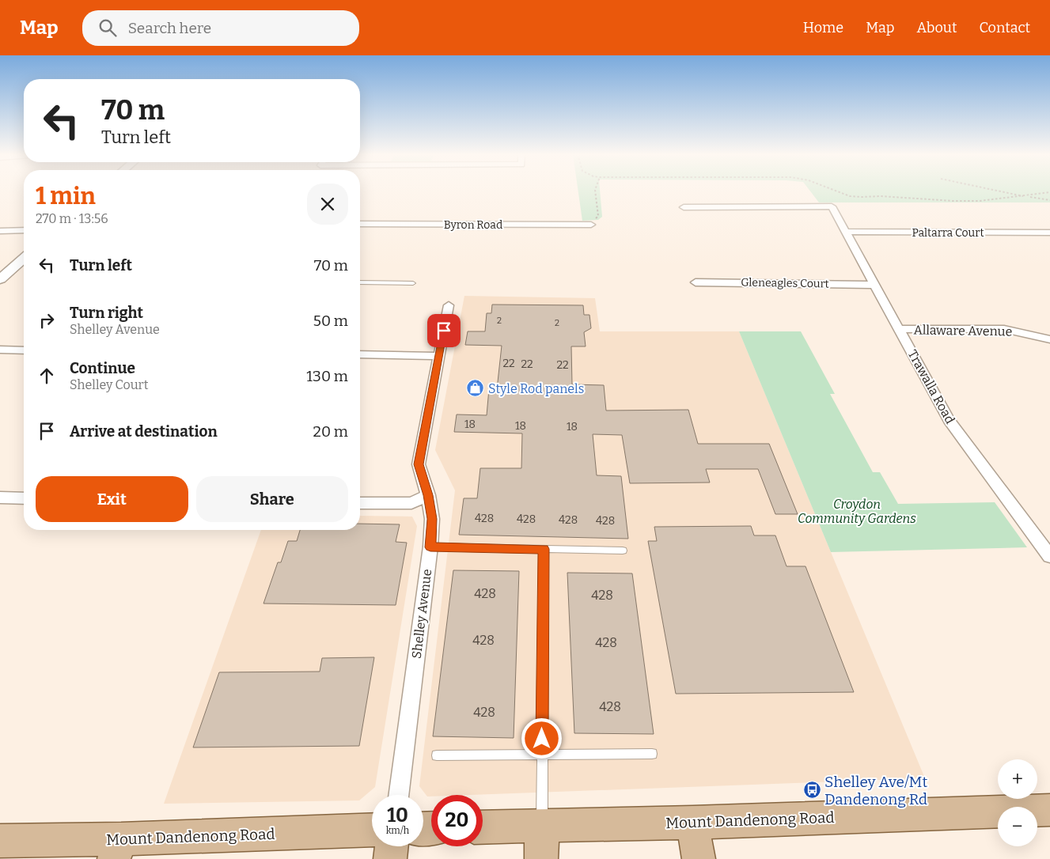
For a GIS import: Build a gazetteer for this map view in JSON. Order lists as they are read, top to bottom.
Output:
{
  "streets": {
    "main road": ["Mount Dandenong Road"],
    "street": [
      "Byron Road",
      "Paltarra Court",
      "Gleneagles Court",
      "Allaware Avenue",
      "Trawalla Road",
      "Shelley Avenue"
    ]
  },
  "crossings": [
    ["Paltarra Court", "Trawalla Road"],
    ["Gleneagles Court", "Trawalla Road"],
    ["Allaware Avenue", "Trawalla Road"]
  ],
  "parks": ["Croydon Community Gardens"],
  "places": {
    "shop": ["Style Rod panels"],
    "bus stop": ["Shelley Ave/Mt Dandenong Rd"]
  },
  "house_numbers": [
    "2",
    "2",
    "22",
    "22",
    "22",
    "18",
    "18",
    "18",
    "428",
    "428",
    "428",
    "428",
    "428",
    "428",
    "428",
    "428",
    "428",
    "428"
  ],
  "page": {
    "header": "Map",
    "search": "Search here",
    "nav": [
      "Home",
      "Map",
      "About",
      "Contact"
    ],
    "turn": ["70 m", "Turn left"],
    "heading": ["1 min", "270 m · 13:56"],
    "list": [
      {
        "name": "Turn left",
        "value": "70 m"
      },
      {
        "name": "Turn right",
        "note": "Shelley Avenue",
        "value": "50 m"
      },
      {
        "name": "Continue",
        "note": "Shelley Court",
        "value": "130 m"
      },
      {
        "name": "Arrive at destination",
        "value": "20 m"
      }
    ],
    "buttons": ["Exit", "Share"],
    "map_buttons": ["+", "−"],
    "speed": "10 km/h",
    "limit": "20"
  }
}
